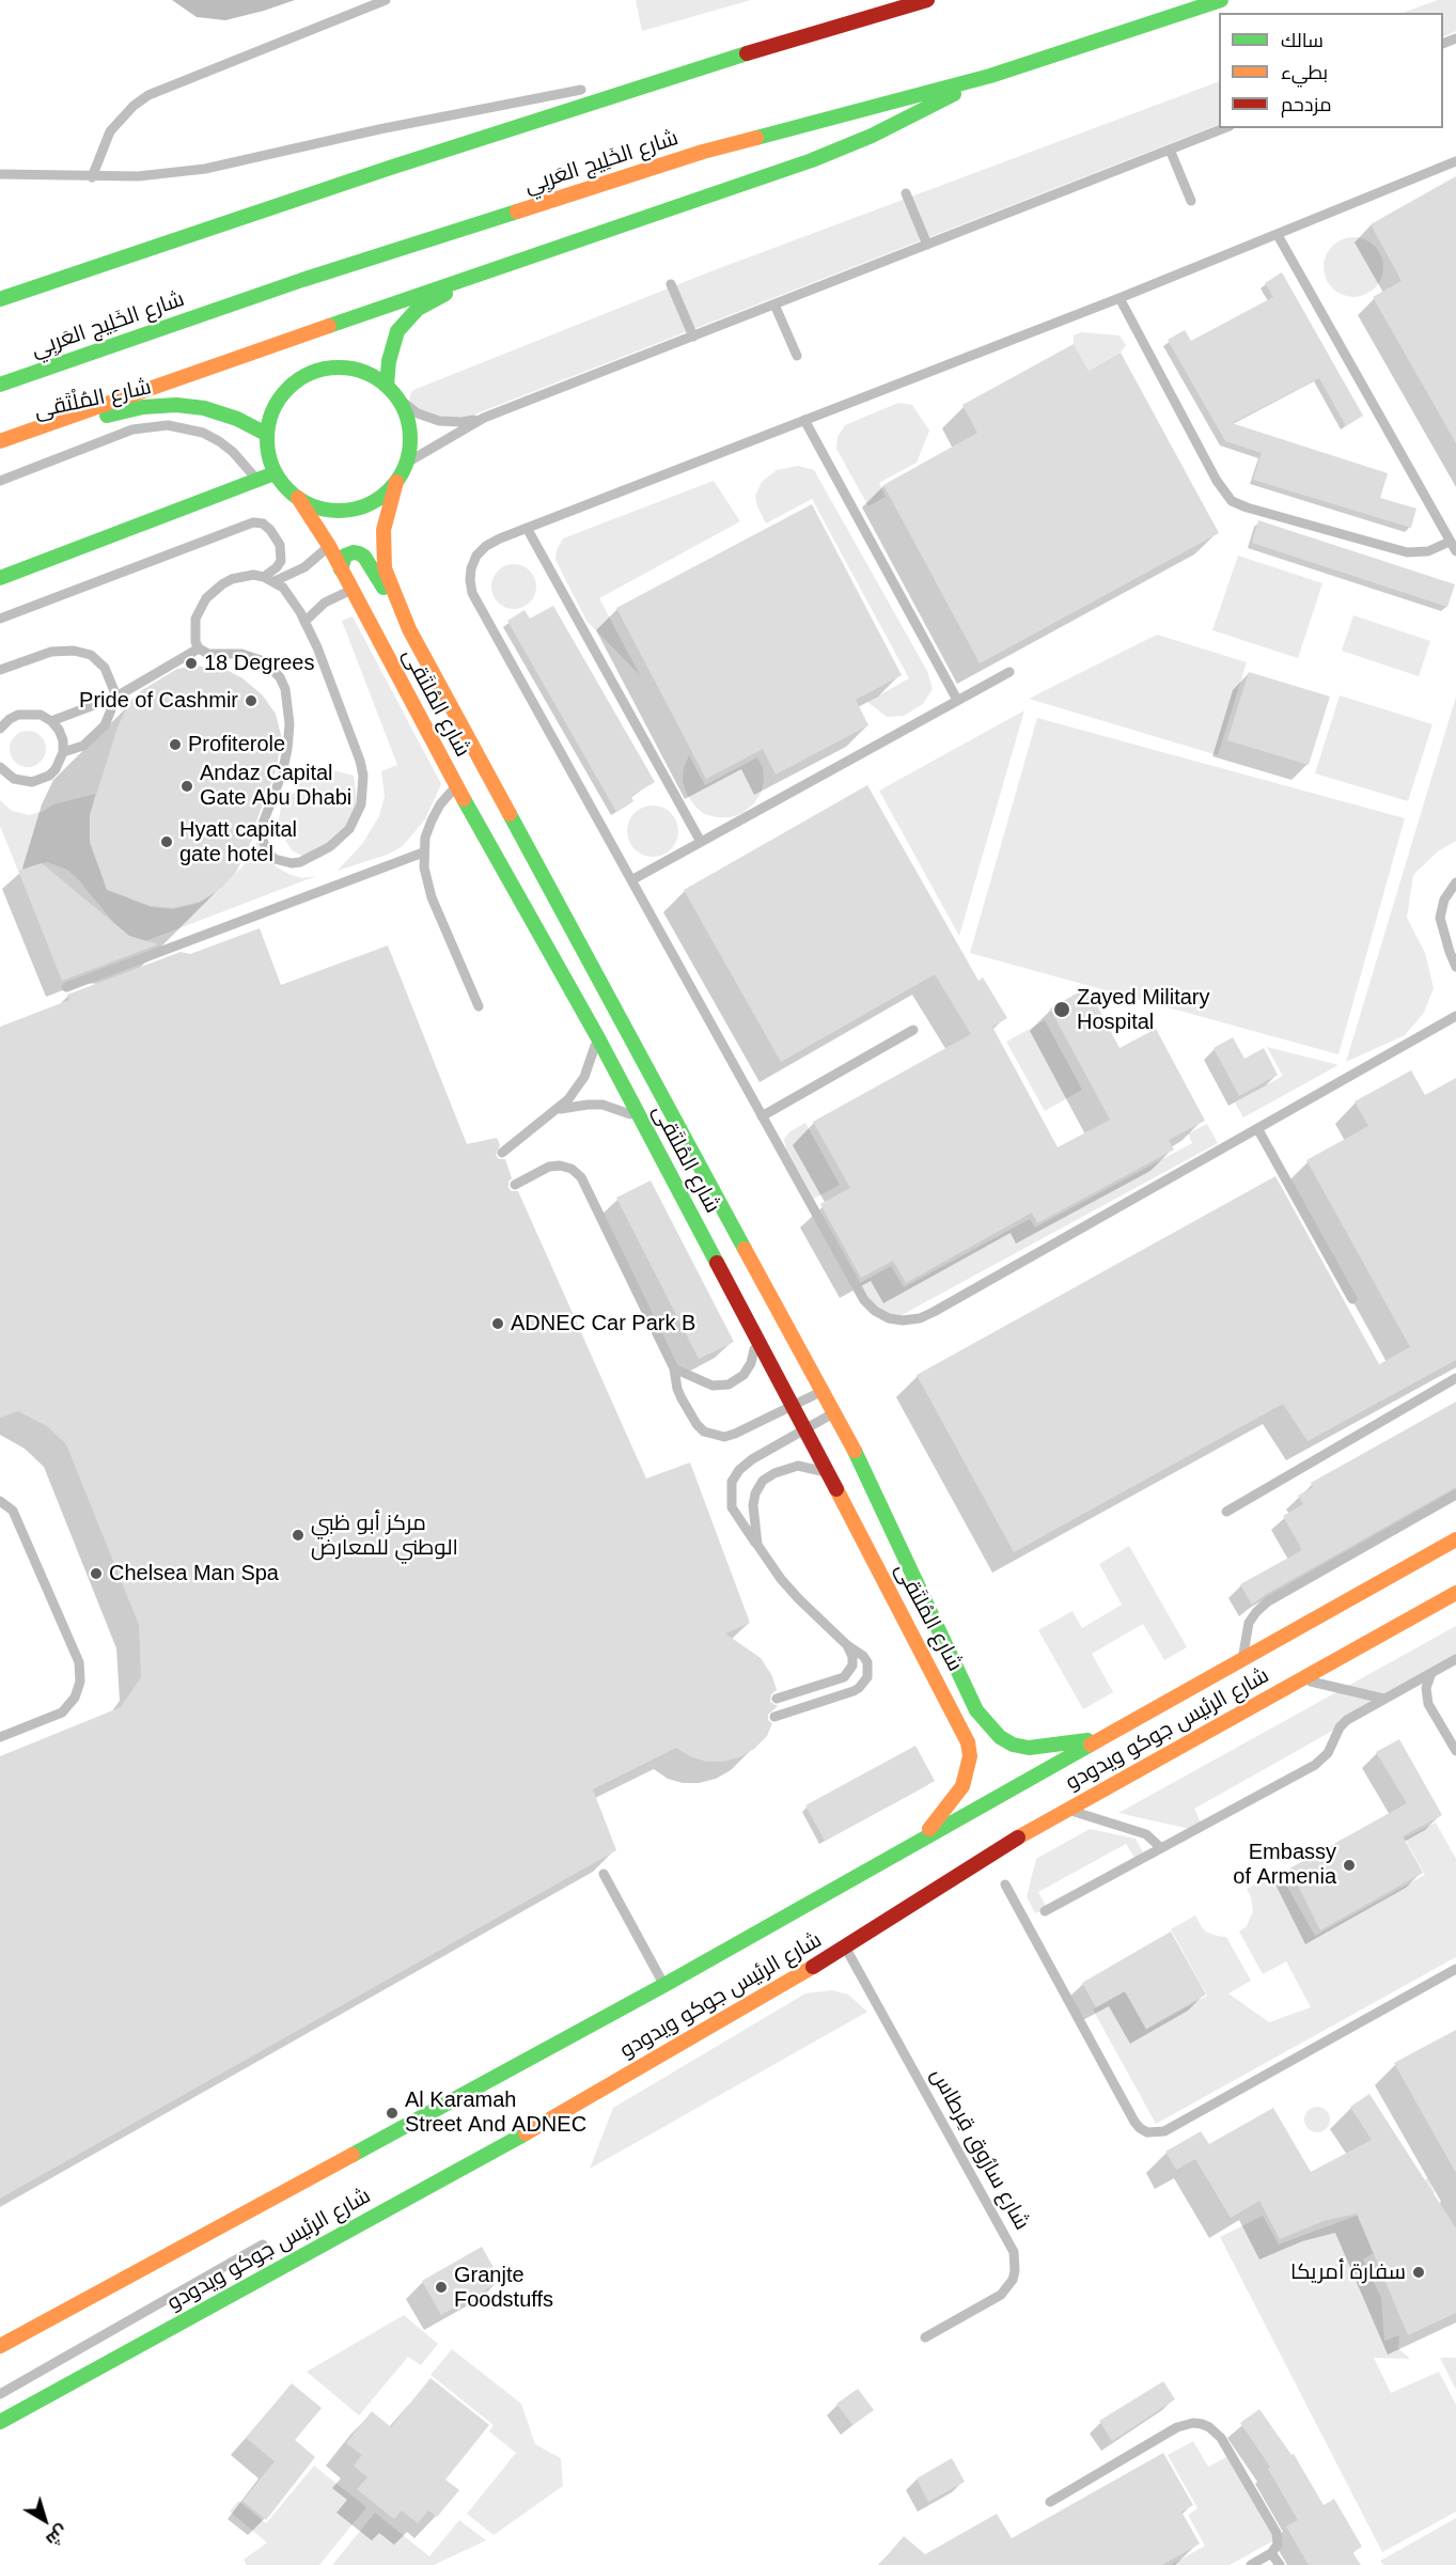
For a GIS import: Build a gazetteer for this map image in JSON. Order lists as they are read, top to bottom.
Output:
{
  "streets": {
    "main road": [
      "شارع الخَلِيج العَربِي",
      "شارع المُلْتَقى",
      "شارع المُلتَقى",
      "شارع الرئيس جوكو ويدودو"
    ],
    "lane": ["شارع سارُوق قِرطاس"]
  },
  "crossings": [
    ["شارع المُلْتَقى", "شارع المُلتَقى"],
    ["شارع المُلتَقى", "شارع الرئيس جوكو ويدودو"],
    ["شارع الرئيس جوكو ويدودو", "شارع سارُوق قِرطاس"]
  ],
  "places": [
    "18 Degrees",
    "Pride of Cashmir",
    "Profiterole",
    "Andaz Capital Gate Abu Dhabi",
    "Hyatt capital gate hotel",
    "Zayed Military Hospital",
    "ADNEC Car Park B",
    "مركز أبو ظبي الوطني للمعارض",
    "Chelsea Man Spa",
    "Embassy of Armenia",
    "Al Karamah Street And ADNEC",
    "سفارة أمريكا",
    "Granjte Foodstuffs"
  ],
  "legend": ["سالك", "بطيء", "مزدحم"],
  "north": "bottom right"
}
